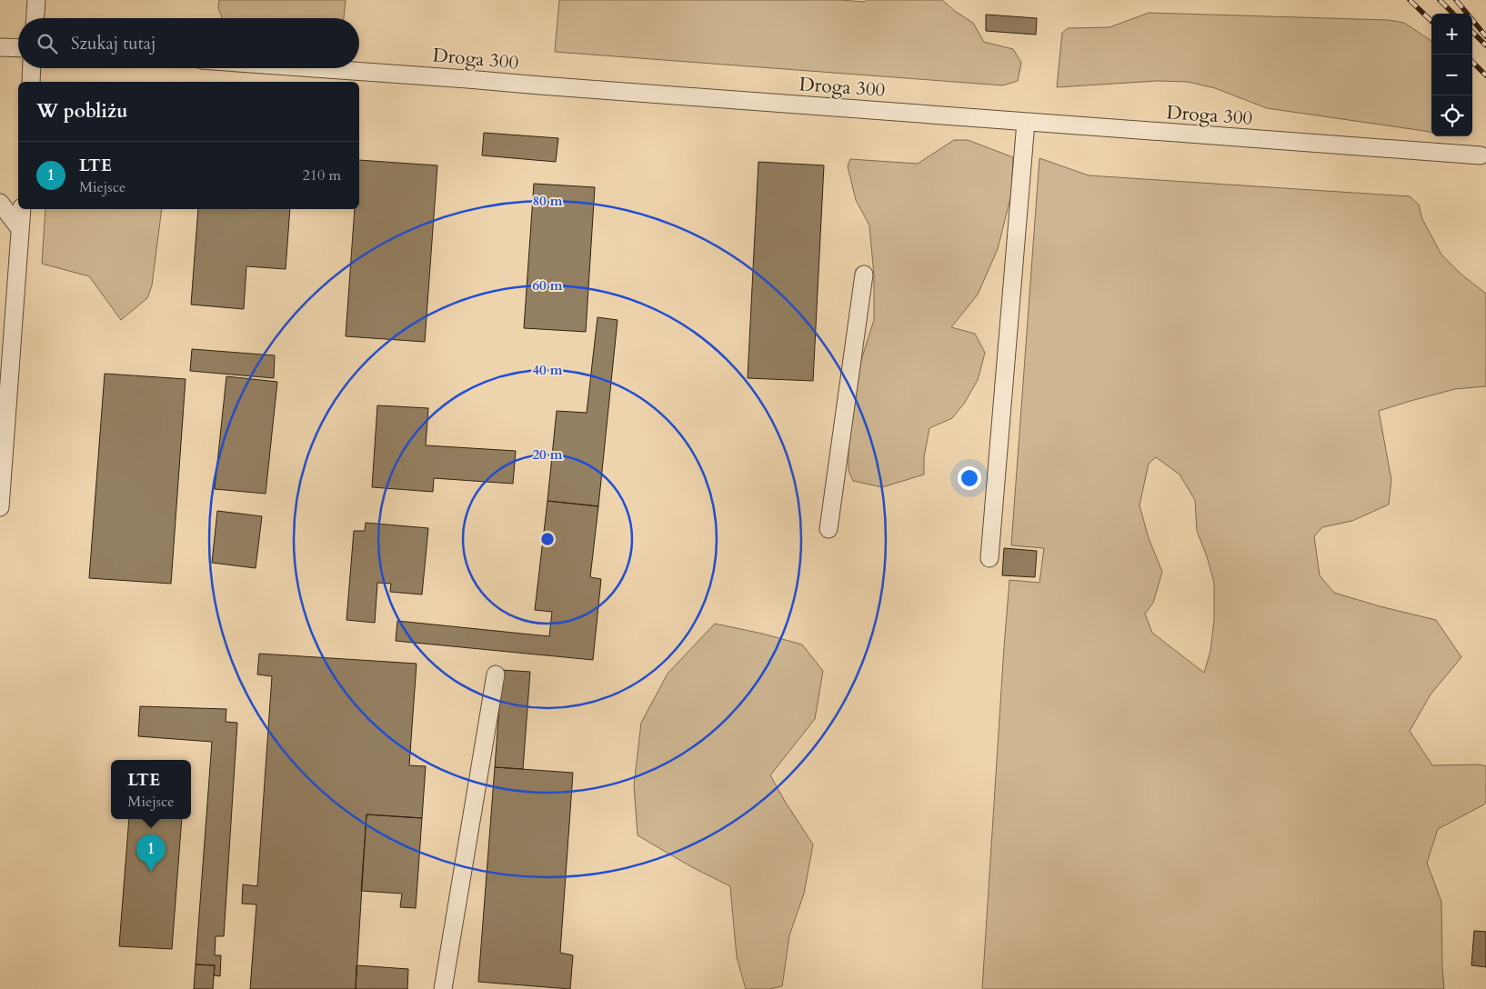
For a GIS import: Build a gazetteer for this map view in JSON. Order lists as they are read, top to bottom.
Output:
{
  "streets": {
    "lane": ["Droga 300"]
  },
  "page": {
    "map_buttons": ["+", "−"],
    "search": "Szukaj tutaj",
    "heading": "W pobliżu",
    "list": [
      {
        "mark": "1",
        "name": "LTE",
        "note": "Miejsce",
        "value": "210 m"
      }
    ],
    "popup": ["LTE", "Miejsce"],
    "pins": "1"
  },
  "rings": [
    "80 m",
    "60 m",
    "40 m",
    "20 m"
  ]
}
